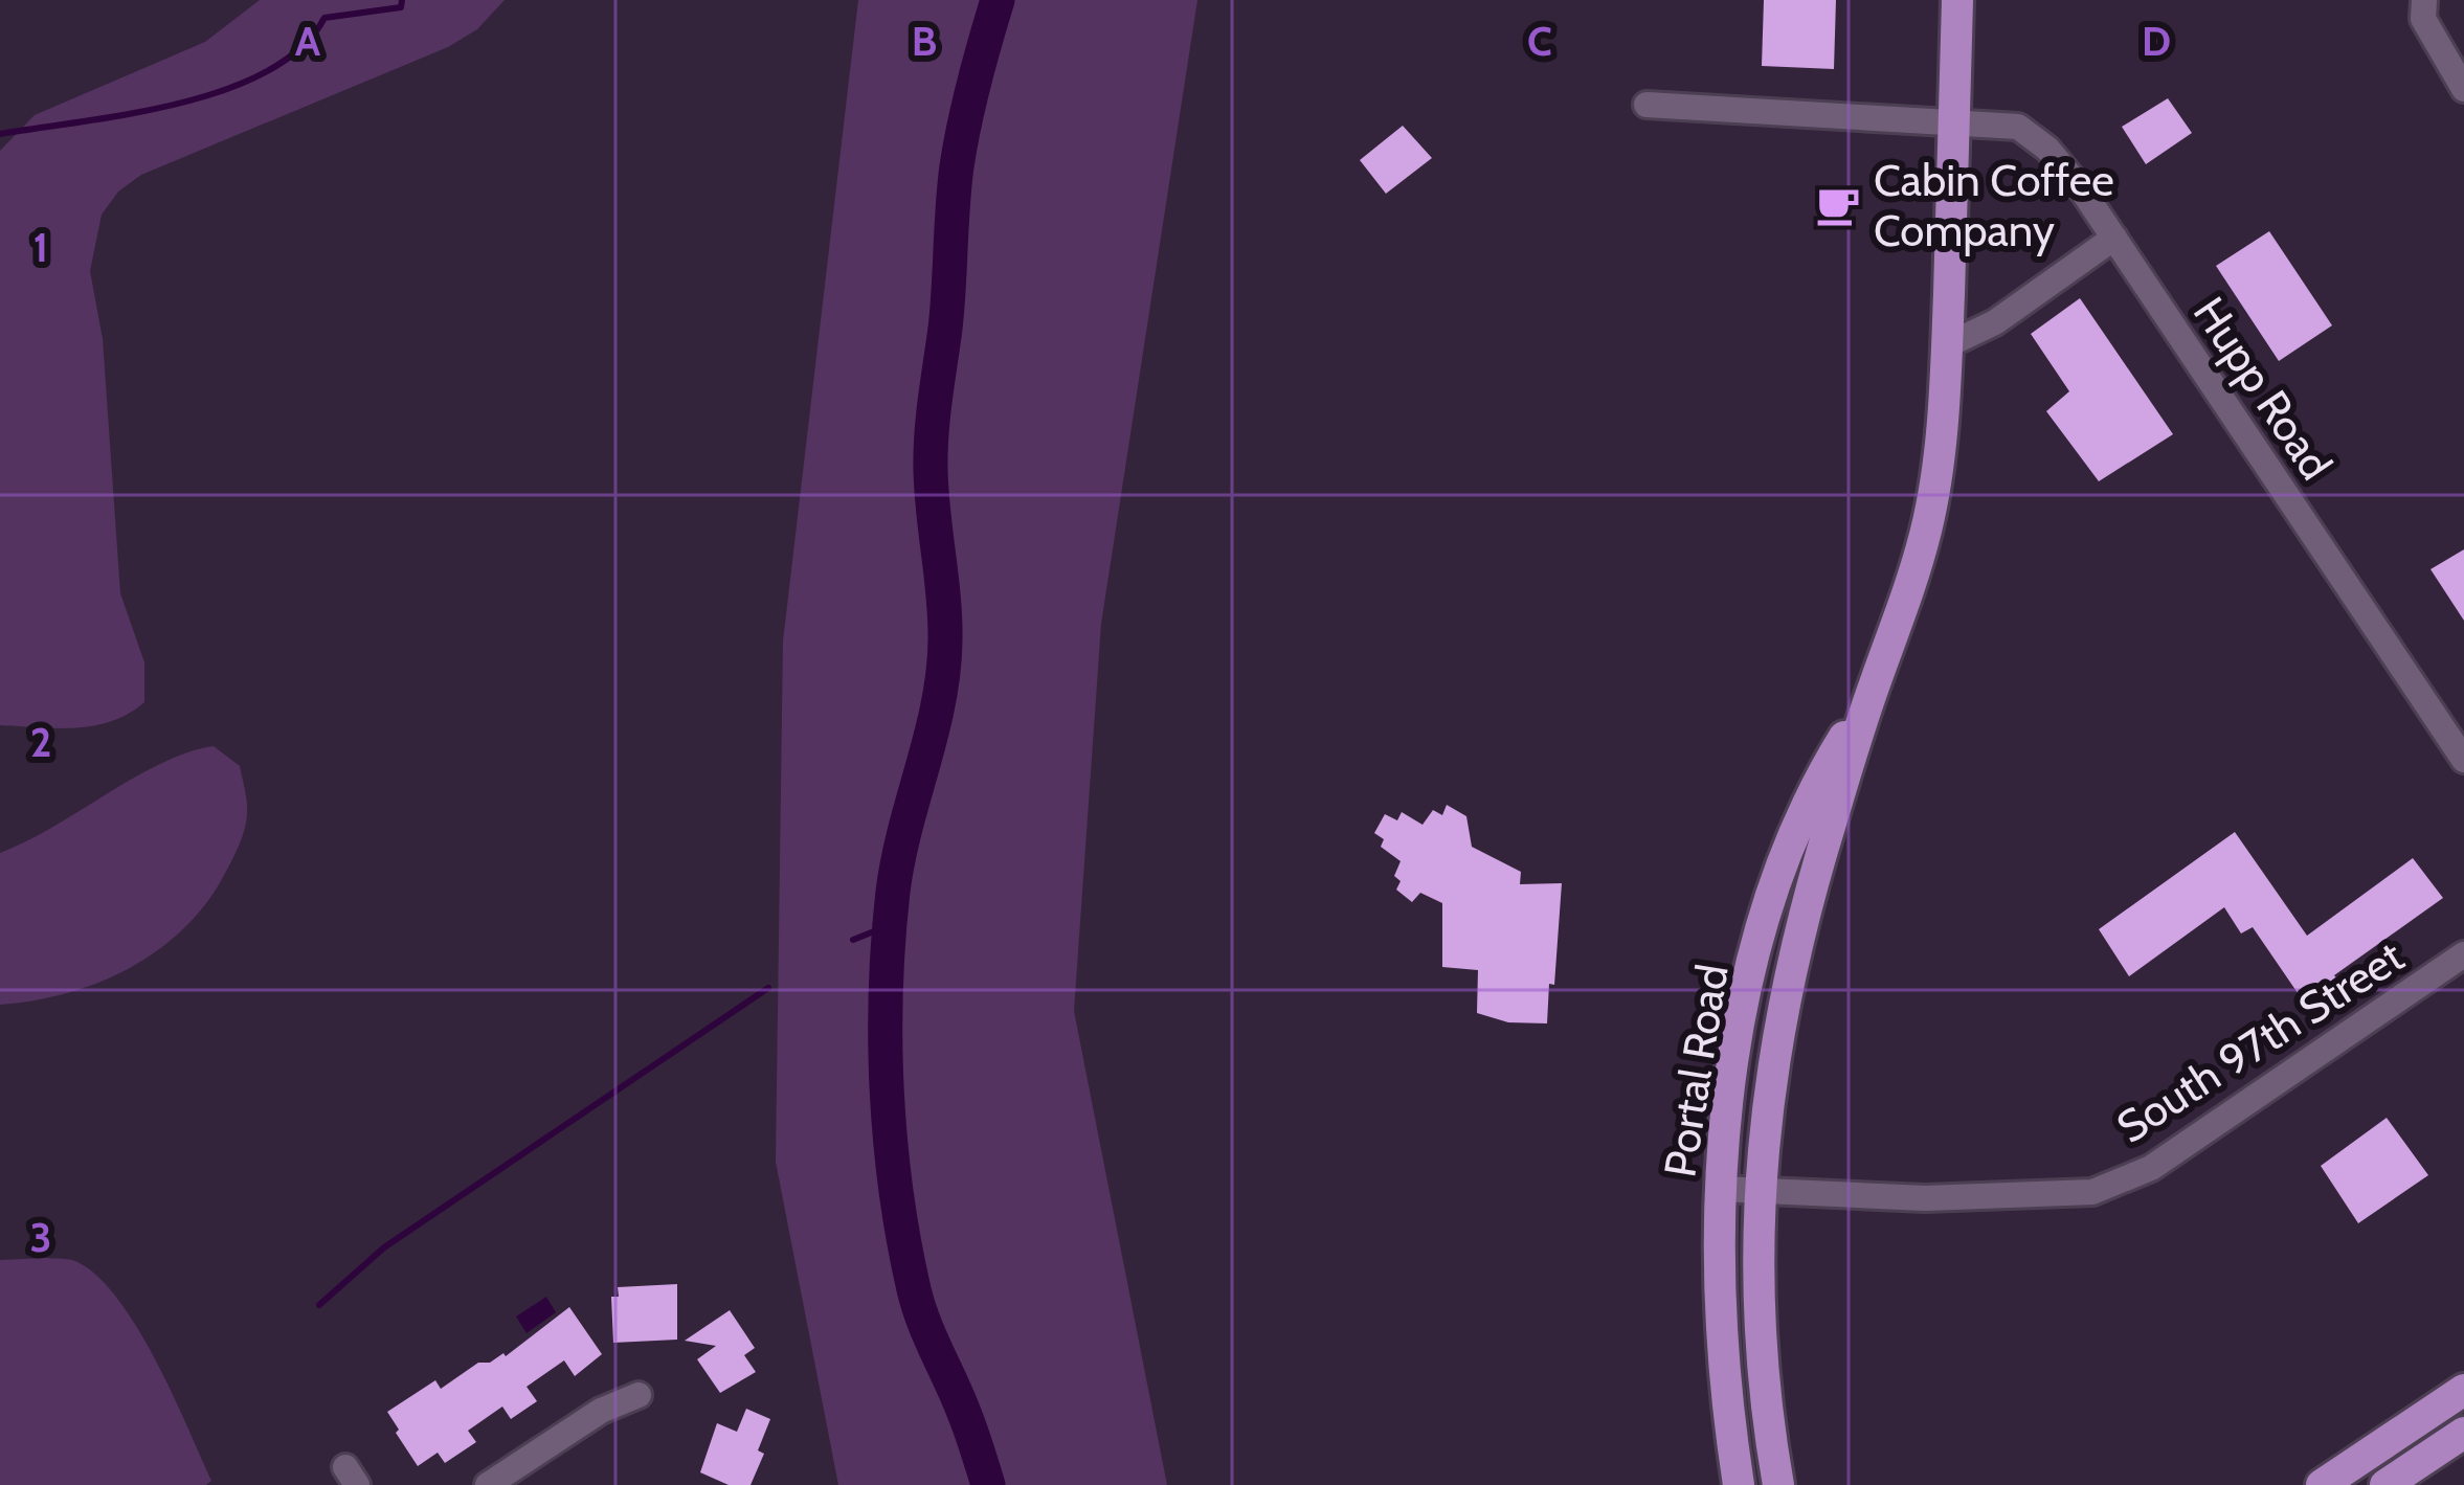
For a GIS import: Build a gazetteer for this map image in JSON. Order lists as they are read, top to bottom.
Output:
{
  "streets": {
    "main road": ["Portal Road"],
    "street": ["Hupp Road", "South 97th Street"]
  },
  "crossings": [
    ["Hupp Road", "Portal Road"],
    ["South 97th Street", "Portal Road"]
  ],
  "places": {
    "cafe": ["Cabin Coffee Company"]
  },
  "grid": {
    "columns": [
      "A",
      "B",
      "C",
      "D"
    ],
    "rows": ["1", "2", "3"]
  }
}
